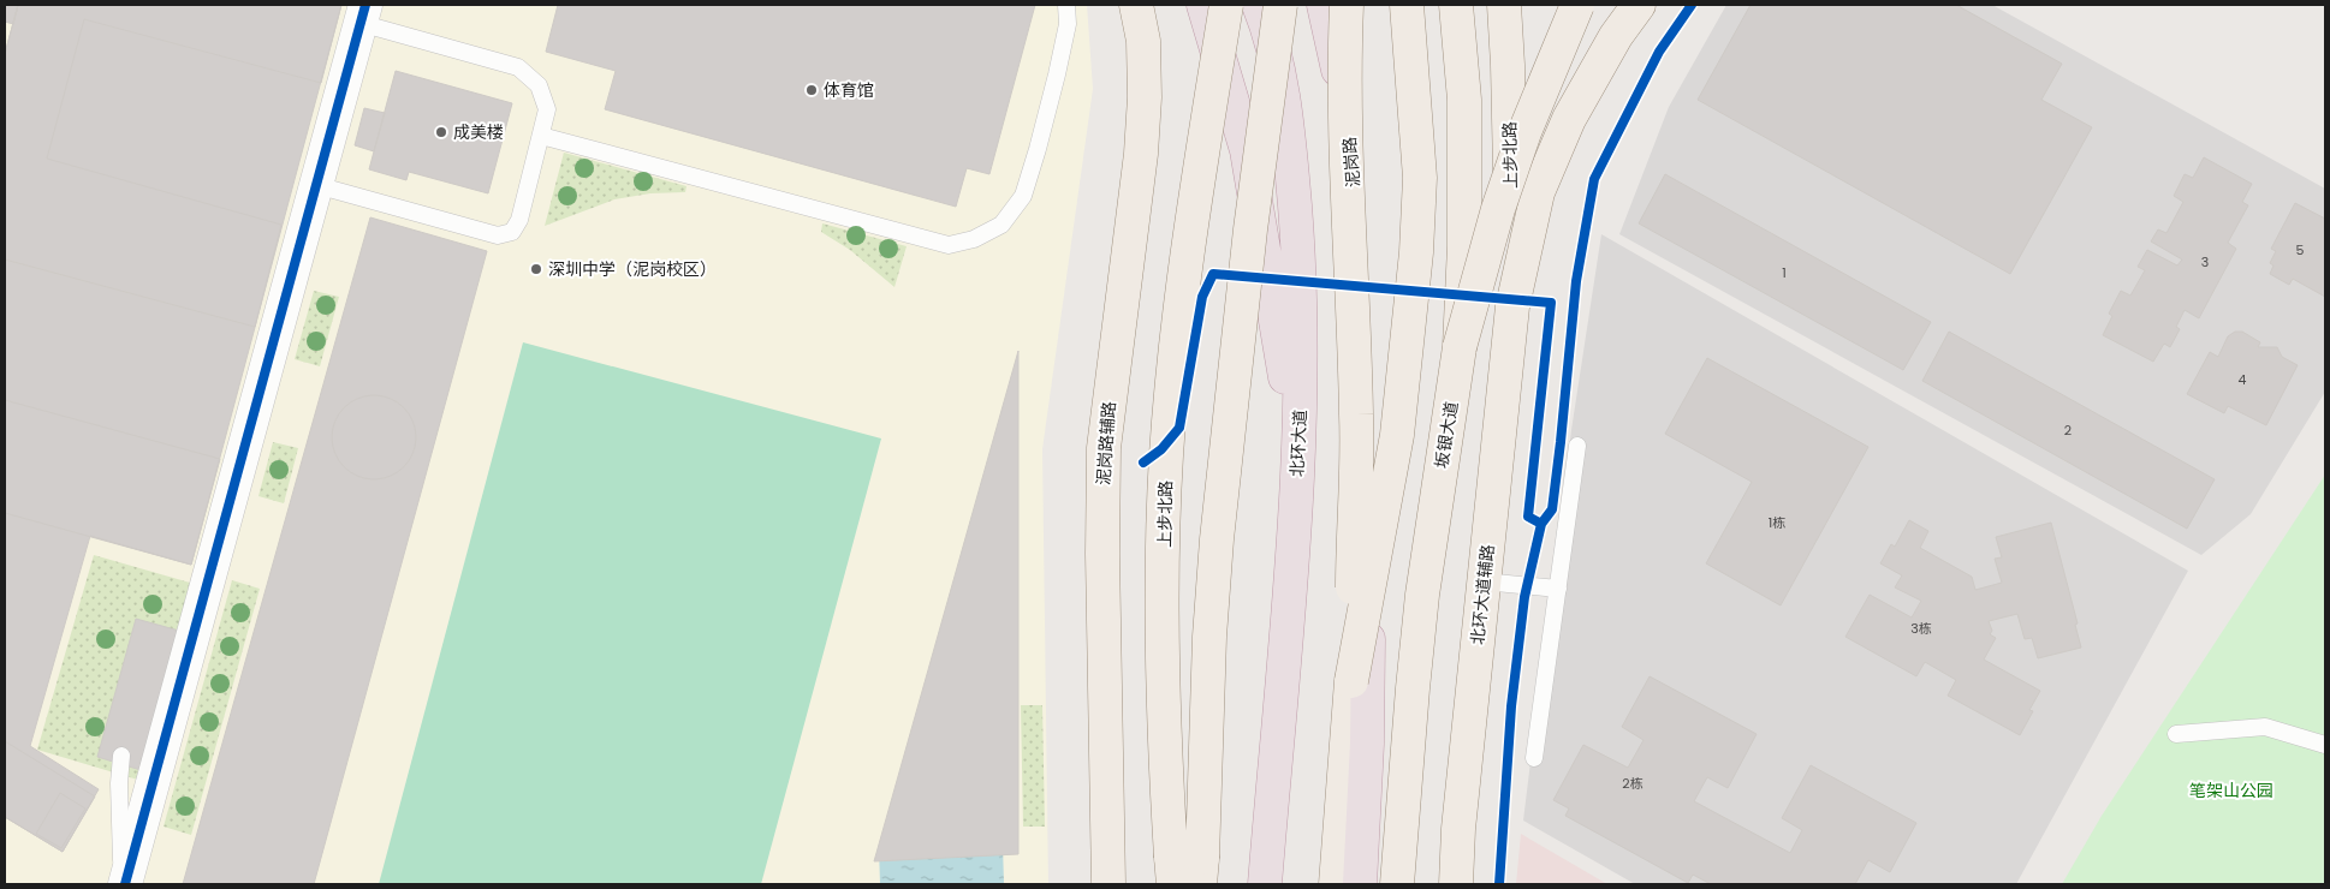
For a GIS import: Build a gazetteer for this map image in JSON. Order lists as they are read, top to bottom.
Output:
{
  "streets": {
    "highway": ["泥岗路", "北环大道"],
    "main road": [
      "上步北路",
      "坂银大道",
      "泥岗路辅路",
      "北环大道辅路"
    ]
  },
  "crossings": [
    ["上步北路", "北环大道辅路"]
  ],
  "parks": ["笔架山公园"],
  "places": ["体育馆", "成美楼", "深圳中学（泥岗校区）"],
  "house_numbers": [
    "5",
    "3",
    "1",
    "4",
    "2",
    "1栋",
    "3栋",
    "2栋"
  ]
}
